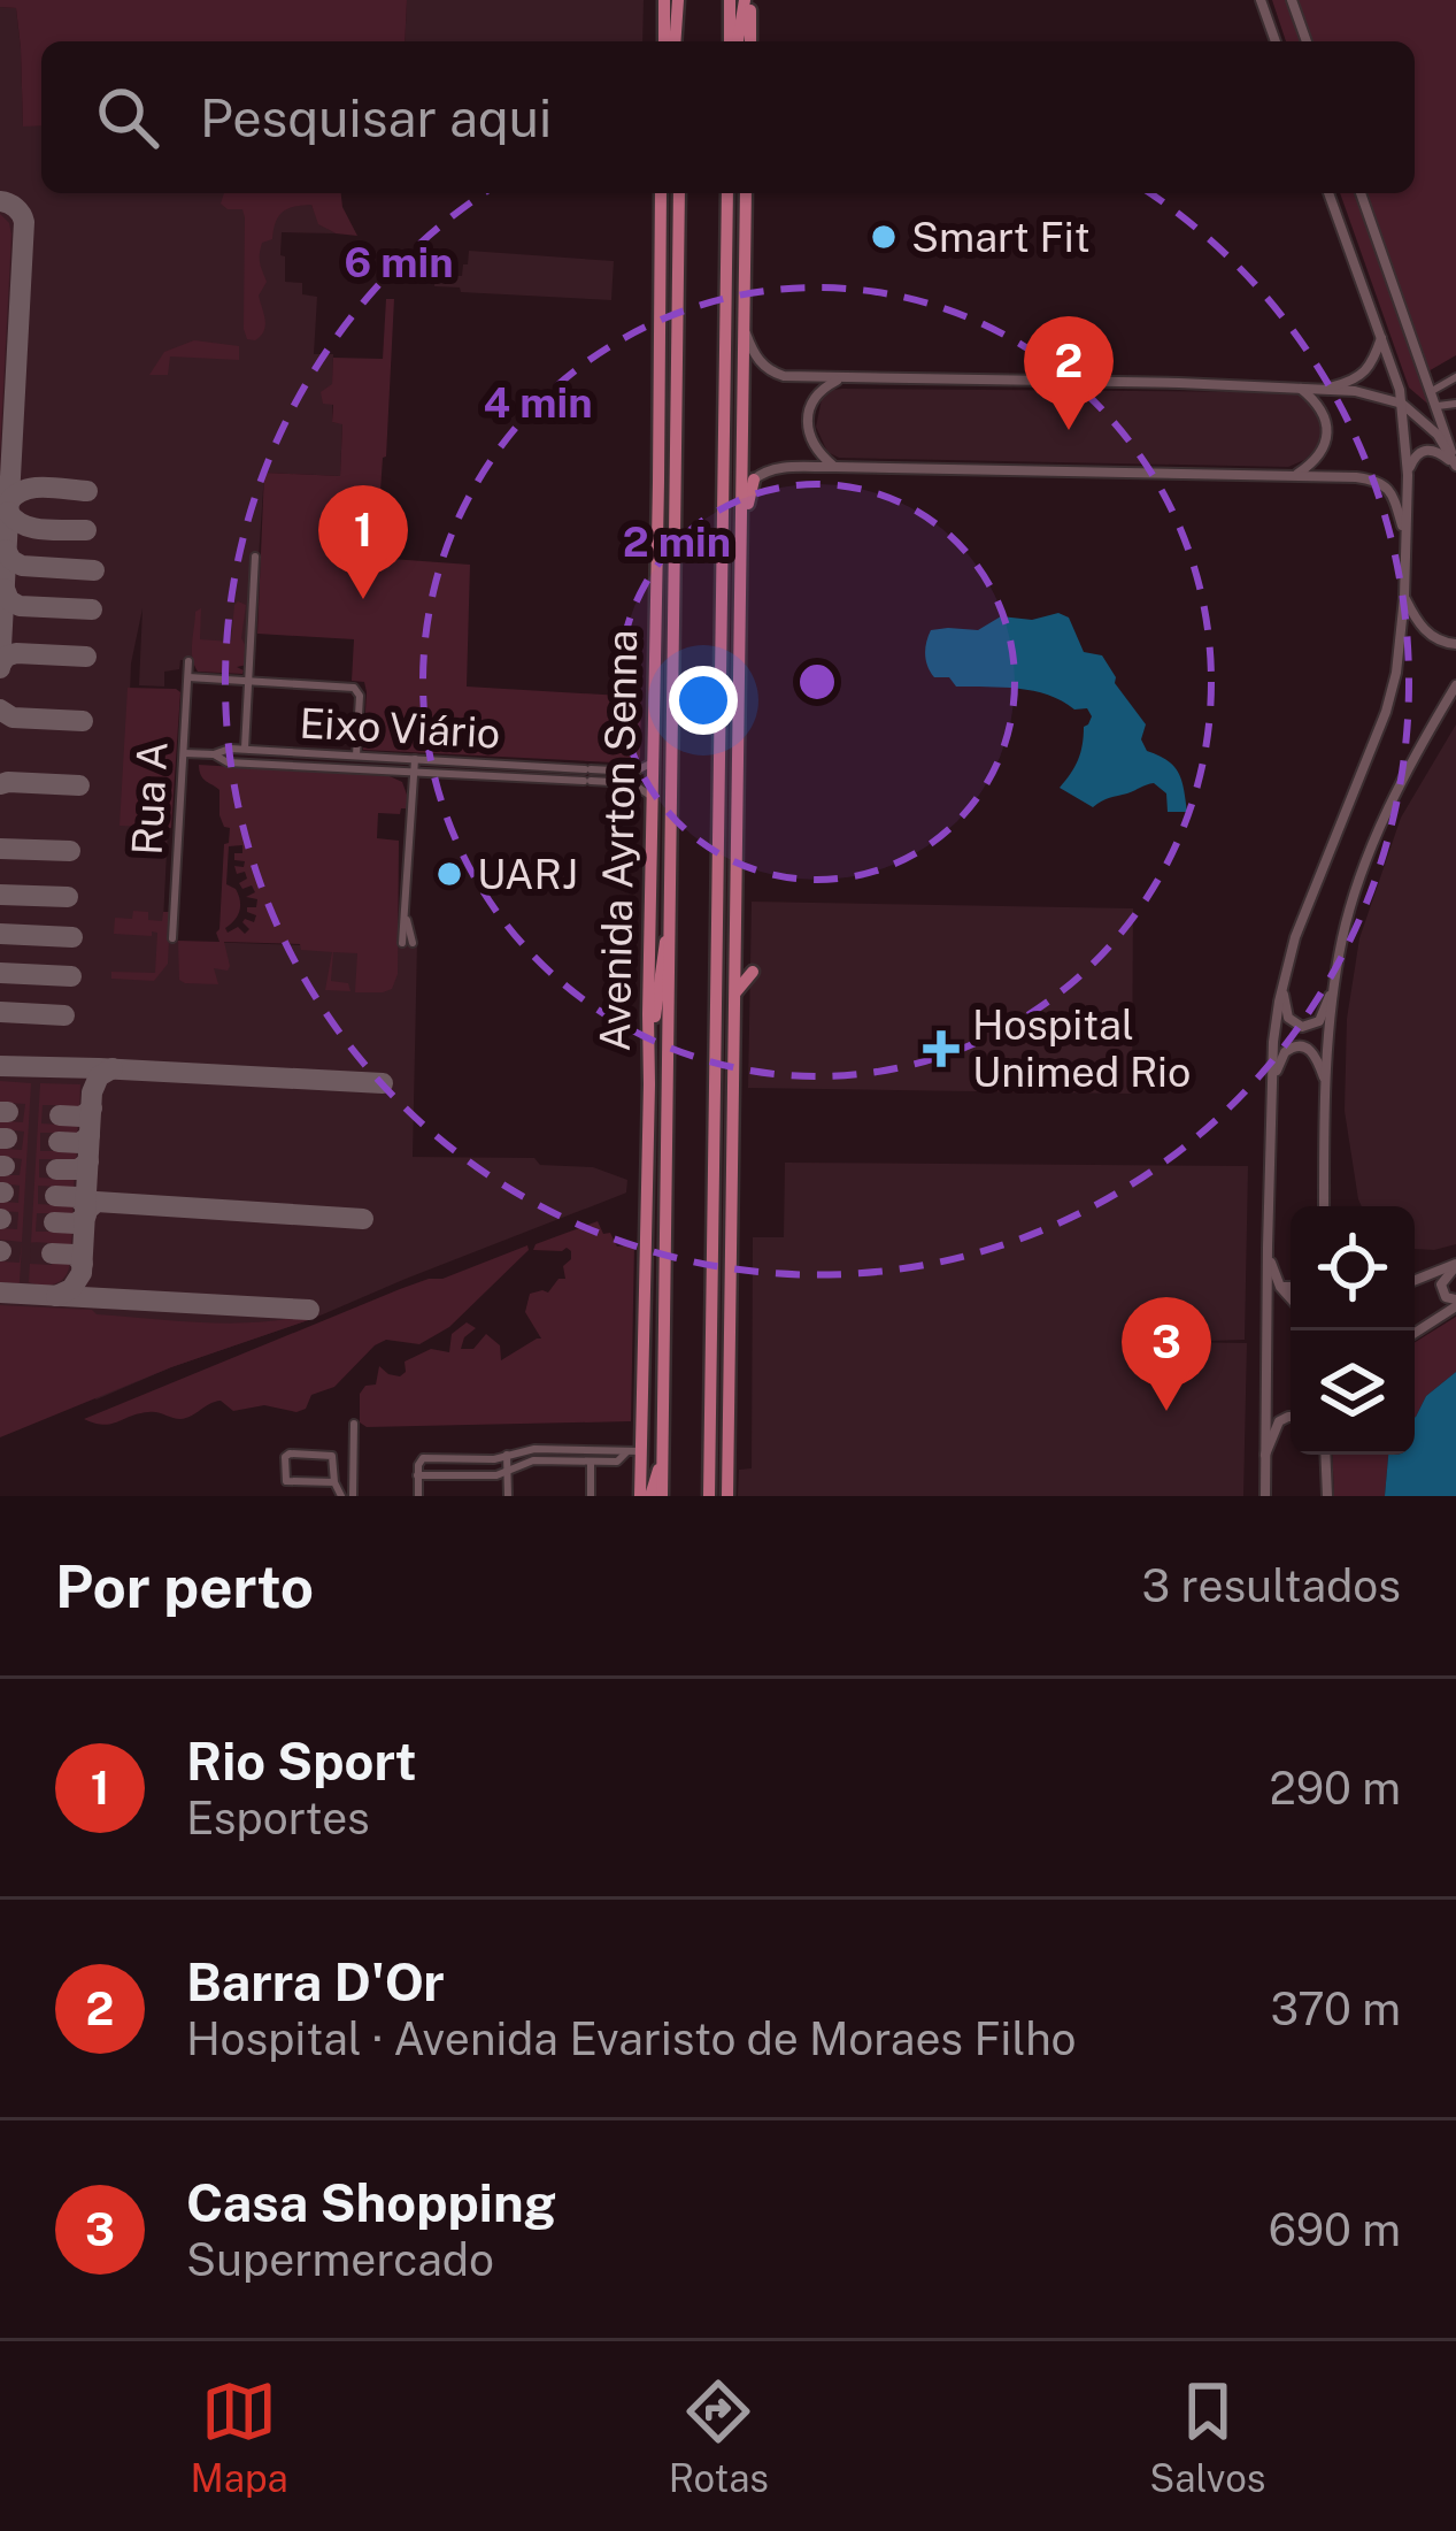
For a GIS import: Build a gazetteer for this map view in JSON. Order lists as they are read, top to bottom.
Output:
{
  "streets": {
    "highway": ["Avenida Ayrton Senna"],
    "street": ["Eixo Viário", "Rua A"]
  },
  "crossings": [
    ["Eixo Viário", "Rua A"],
    ["Eixo Viário", "Avenida Ayrton Senna"]
  ],
  "places": {
    "other": ["Smart Fit", "UARJ"],
    "health": ["Hospital Unimed Rio"]
  },
  "page": {
    "search": "Pesquisar aqui",
    "pins": ["2", "1", "3"],
    "heading": ["Por perto", "3 resultados"],
    "list": [
      {
        "mark": "1",
        "name": "Rio Sport",
        "note": "Esportes",
        "value": "290 m"
      },
      {
        "mark": "2",
        "name": "Barra D'Or",
        "note": "Hospital · Avenida Evaristo de Moraes Filho",
        "value": "370 m"
      },
      {
        "mark": "3",
        "name": "Casa Shopping",
        "note": "Supermercado",
        "value": "690 m"
      }
    ],
    "nav": ["Mapa", "Rotas", "Salvos"]
  },
  "rings": ["6 min", "4 min", "2 min"]
}
